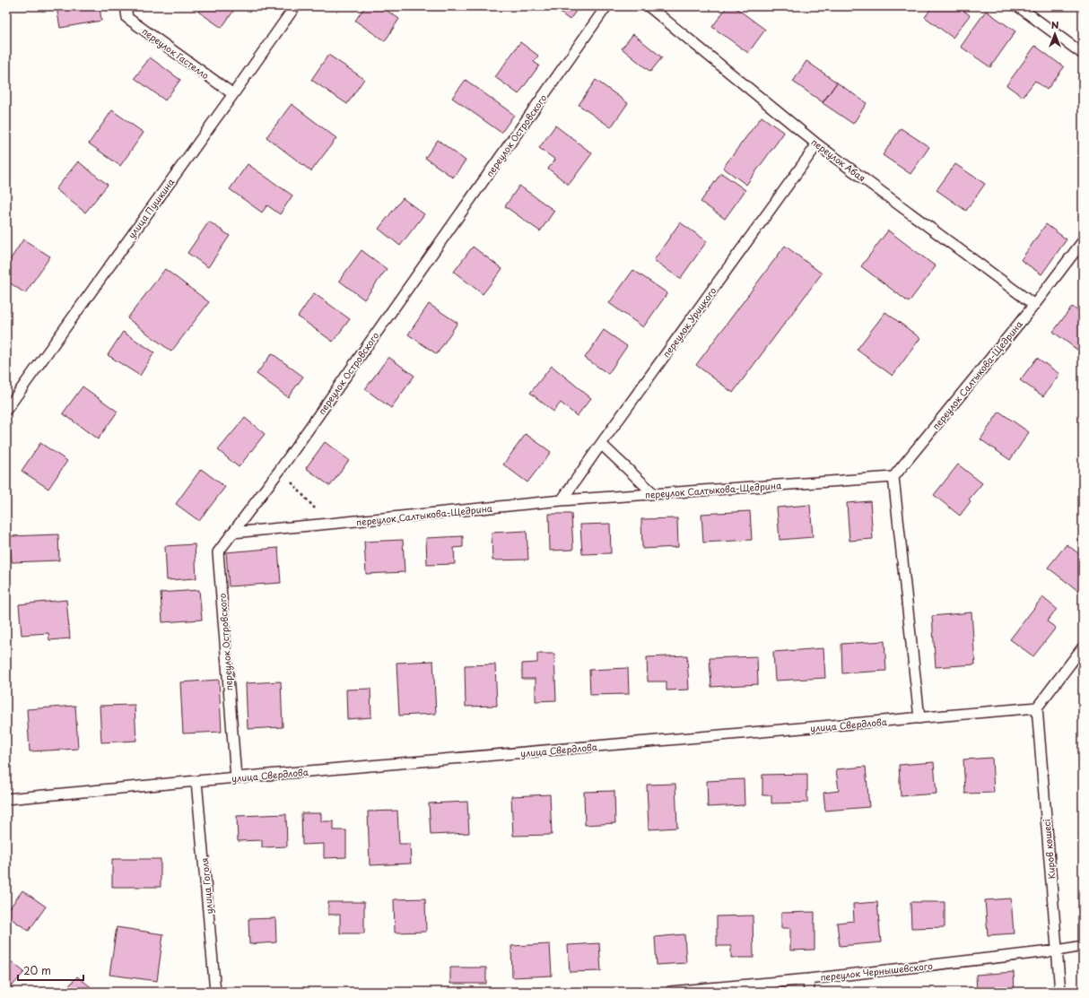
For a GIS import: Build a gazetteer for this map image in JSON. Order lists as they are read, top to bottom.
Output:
{
  "streets": {
    "lane": [
      "переулок Гастелло",
      "переулок Островского",
      "переулок Абая",
      "улица Пушкина",
      "переулок Урицкого",
      "переулок Салтыкова-Щедрина",
      "улица Свердлова",
      "Киров көшесі",
      "улица Гоголя",
      "переулок Чернышевского"
    ]
  },
  "crossings": [
    ["переулок Гастелло", "улица Пушкина"],
    ["переулок Островского", "переулок Салтыкова-Щедрина"],
    ["переулок Островского", "улица Свердлова"],
    ["переулок Абая", "переулок Урицкого"],
    ["переулок Абая", "переулок Салтыкова-Щедрина"],
    ["переулок Урицкого", "переулок Салтыкова-Щедрина"],
    ["улица Свердлова", "Киров көшесі"],
    ["улица Свердлова", "улица Гоголя"],
    ["Киров көшесі", "переулок Чернышевского"]
  ],
  "scale_bar": "20 m",
  "north": "top"
}
